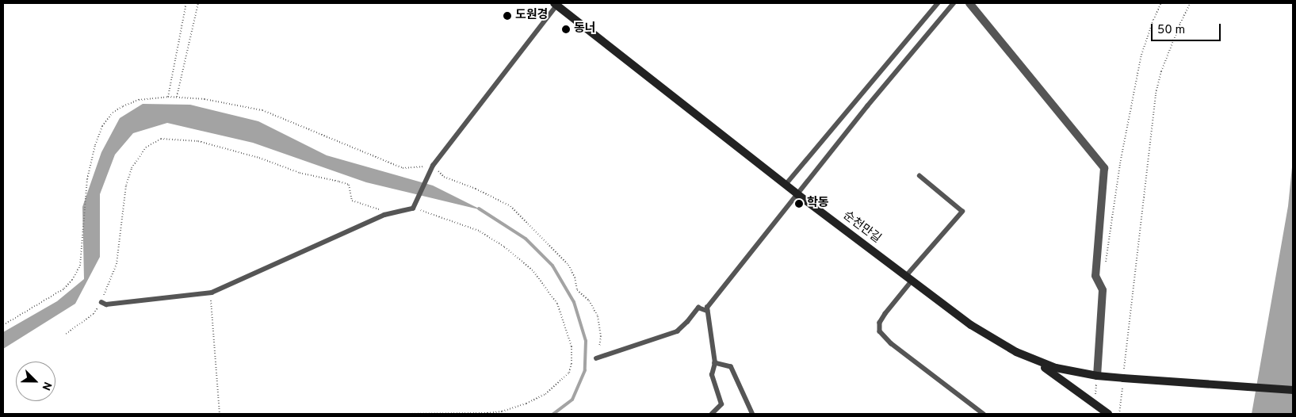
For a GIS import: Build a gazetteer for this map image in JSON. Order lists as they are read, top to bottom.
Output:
{
  "streets": {
    "street": ["순천만길"]
  },
  "places": ["도원경", "동너", "학동"],
  "scale_bar": "50 m",
  "north": "bottom right"
}
